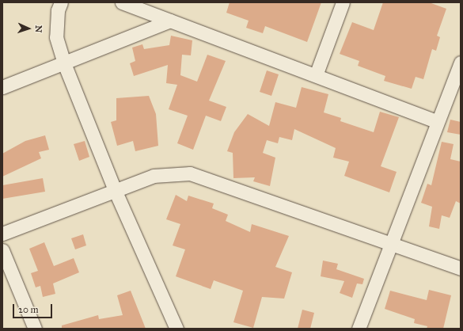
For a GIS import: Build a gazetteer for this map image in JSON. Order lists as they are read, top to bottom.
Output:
{
  "scale_bar": "20 m",
  "north": "right"
}
